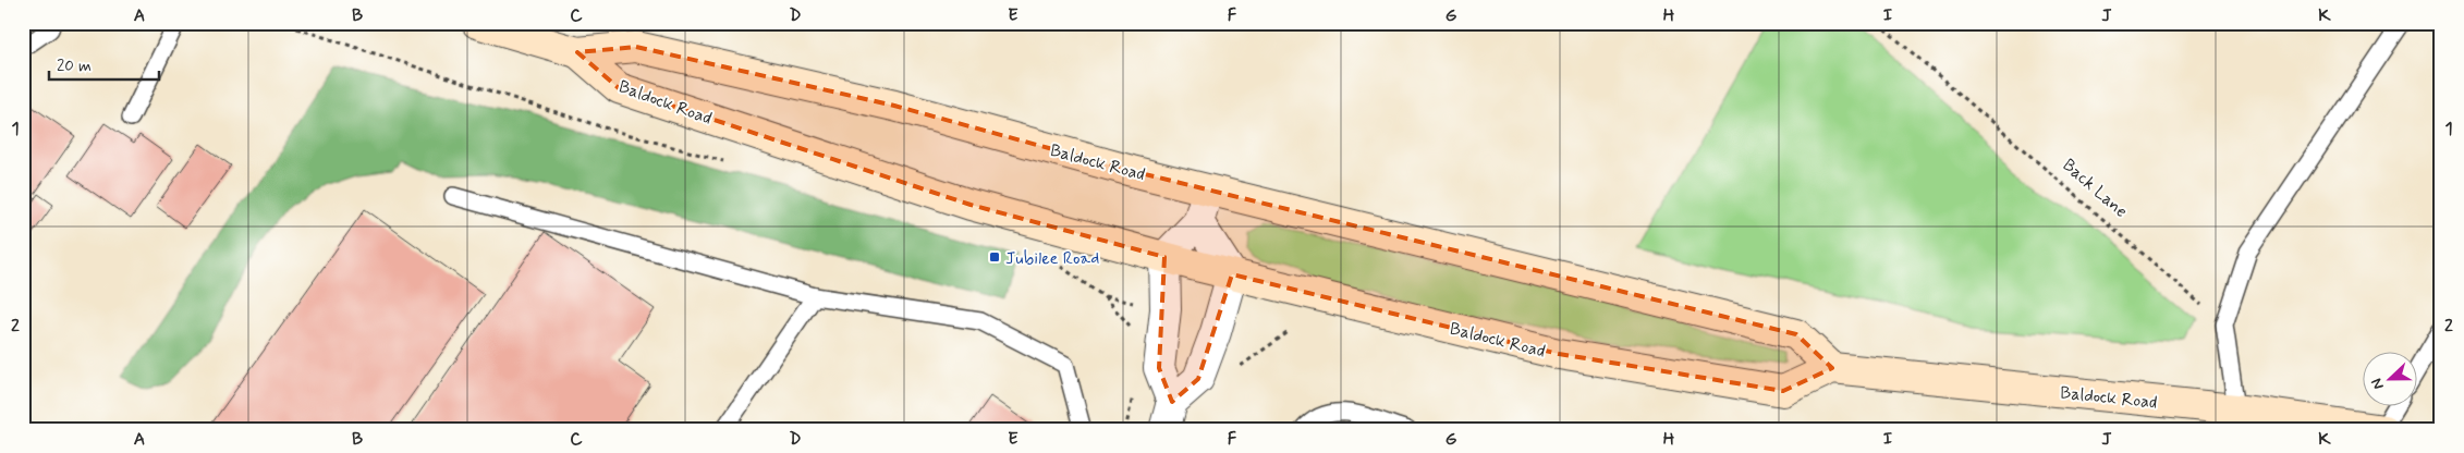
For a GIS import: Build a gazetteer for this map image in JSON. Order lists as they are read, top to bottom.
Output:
{
  "streets": {
    "main road": ["Baldock Road"],
    "path": ["Back Lane"]
  },
  "places": {
    "transit": ["Jubilee Road"]
  },
  "scale_bar": "20 m",
  "north": "left",
  "grid": {
    "columns": [
      "A",
      "B",
      "C",
      "D",
      "E",
      "F",
      "G",
      "H",
      "I",
      "J",
      "K"
    ],
    "rows": ["1", "2"]
  }
}
